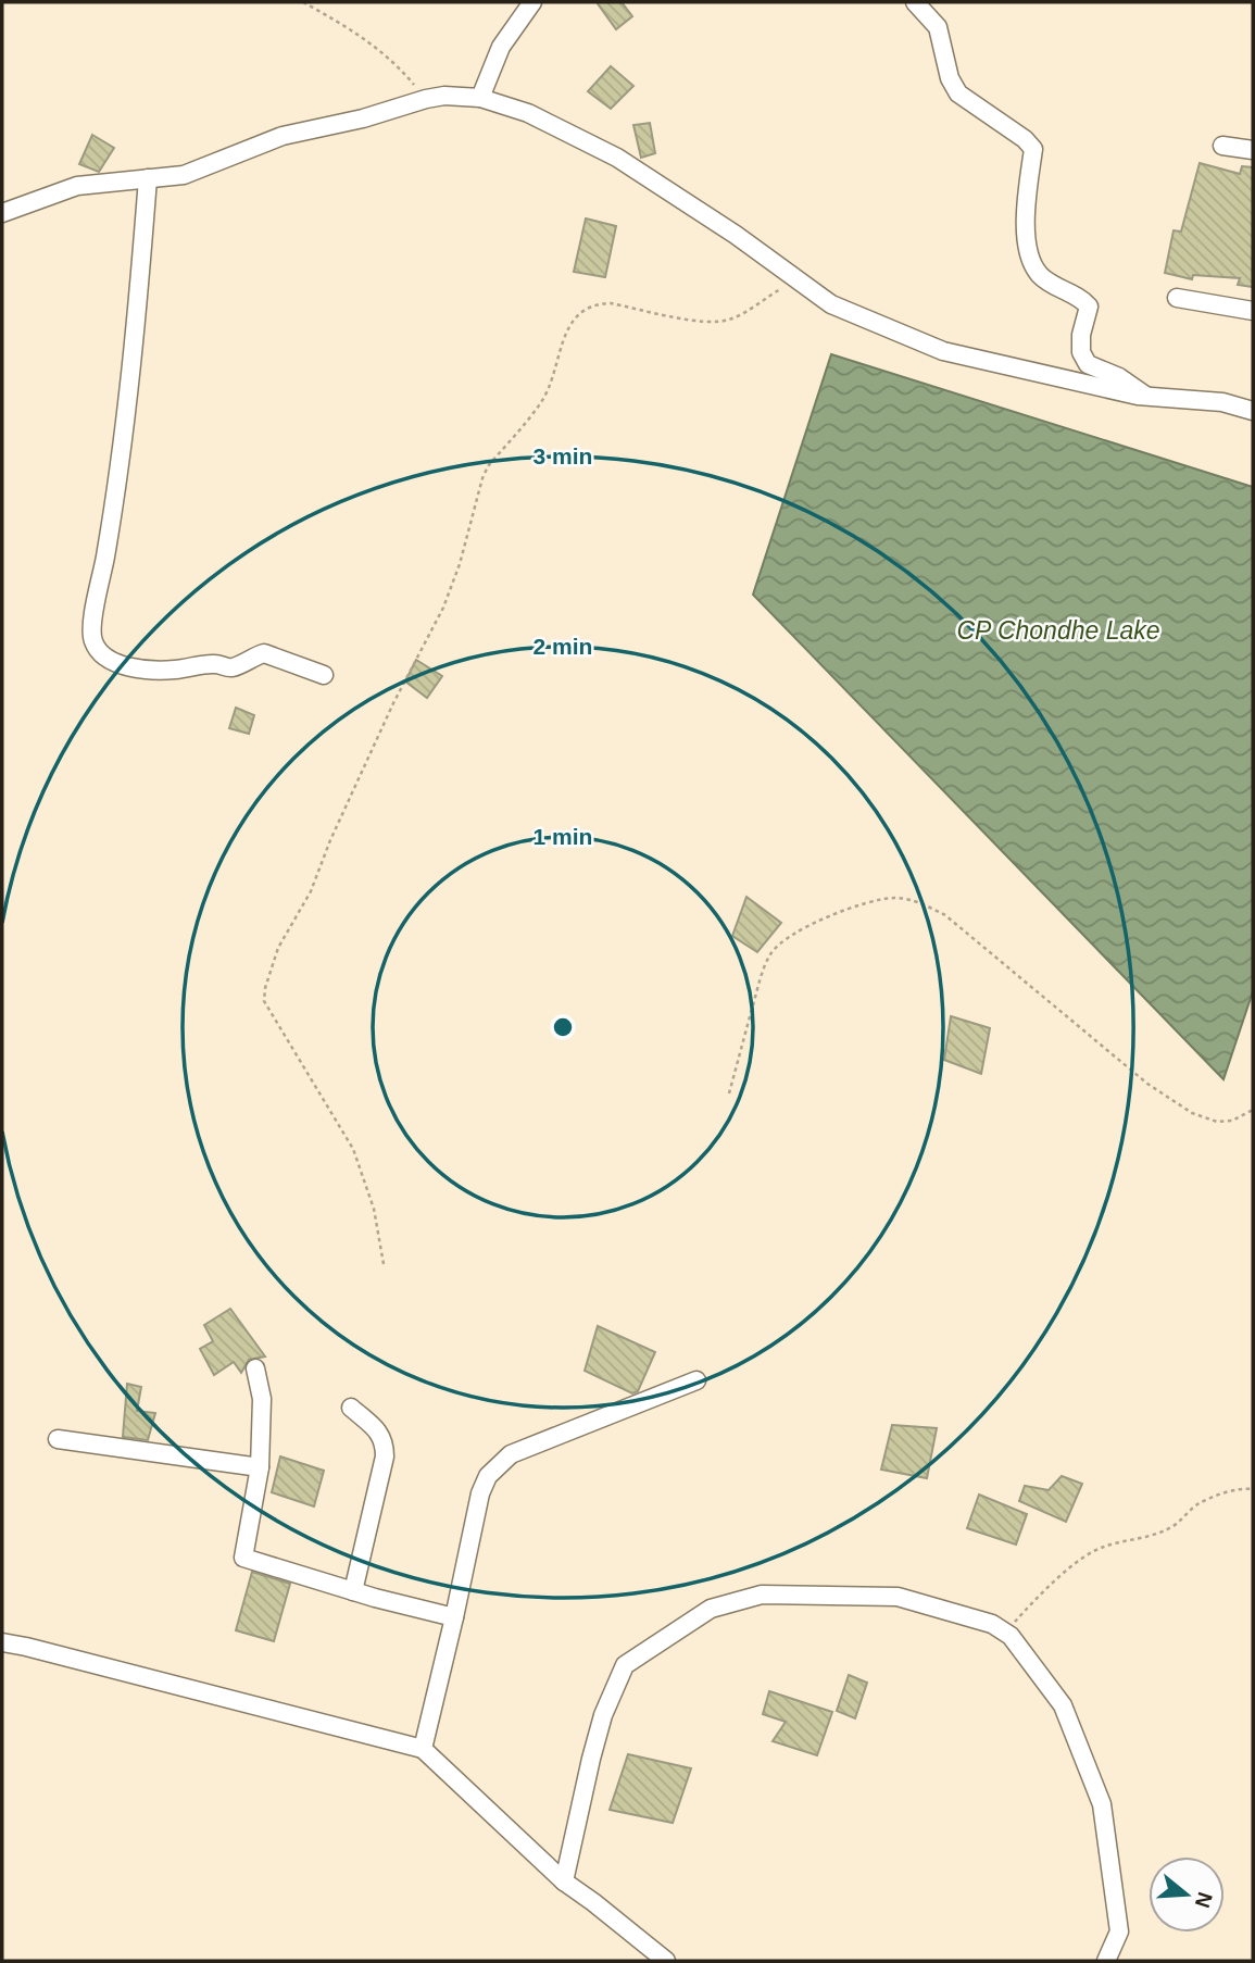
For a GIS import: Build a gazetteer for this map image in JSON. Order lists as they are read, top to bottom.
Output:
{
  "water": ["CP Chondhe Lake"],
  "north": "right",
  "rings": ["3 min", "2 min", "1 min"]
}
